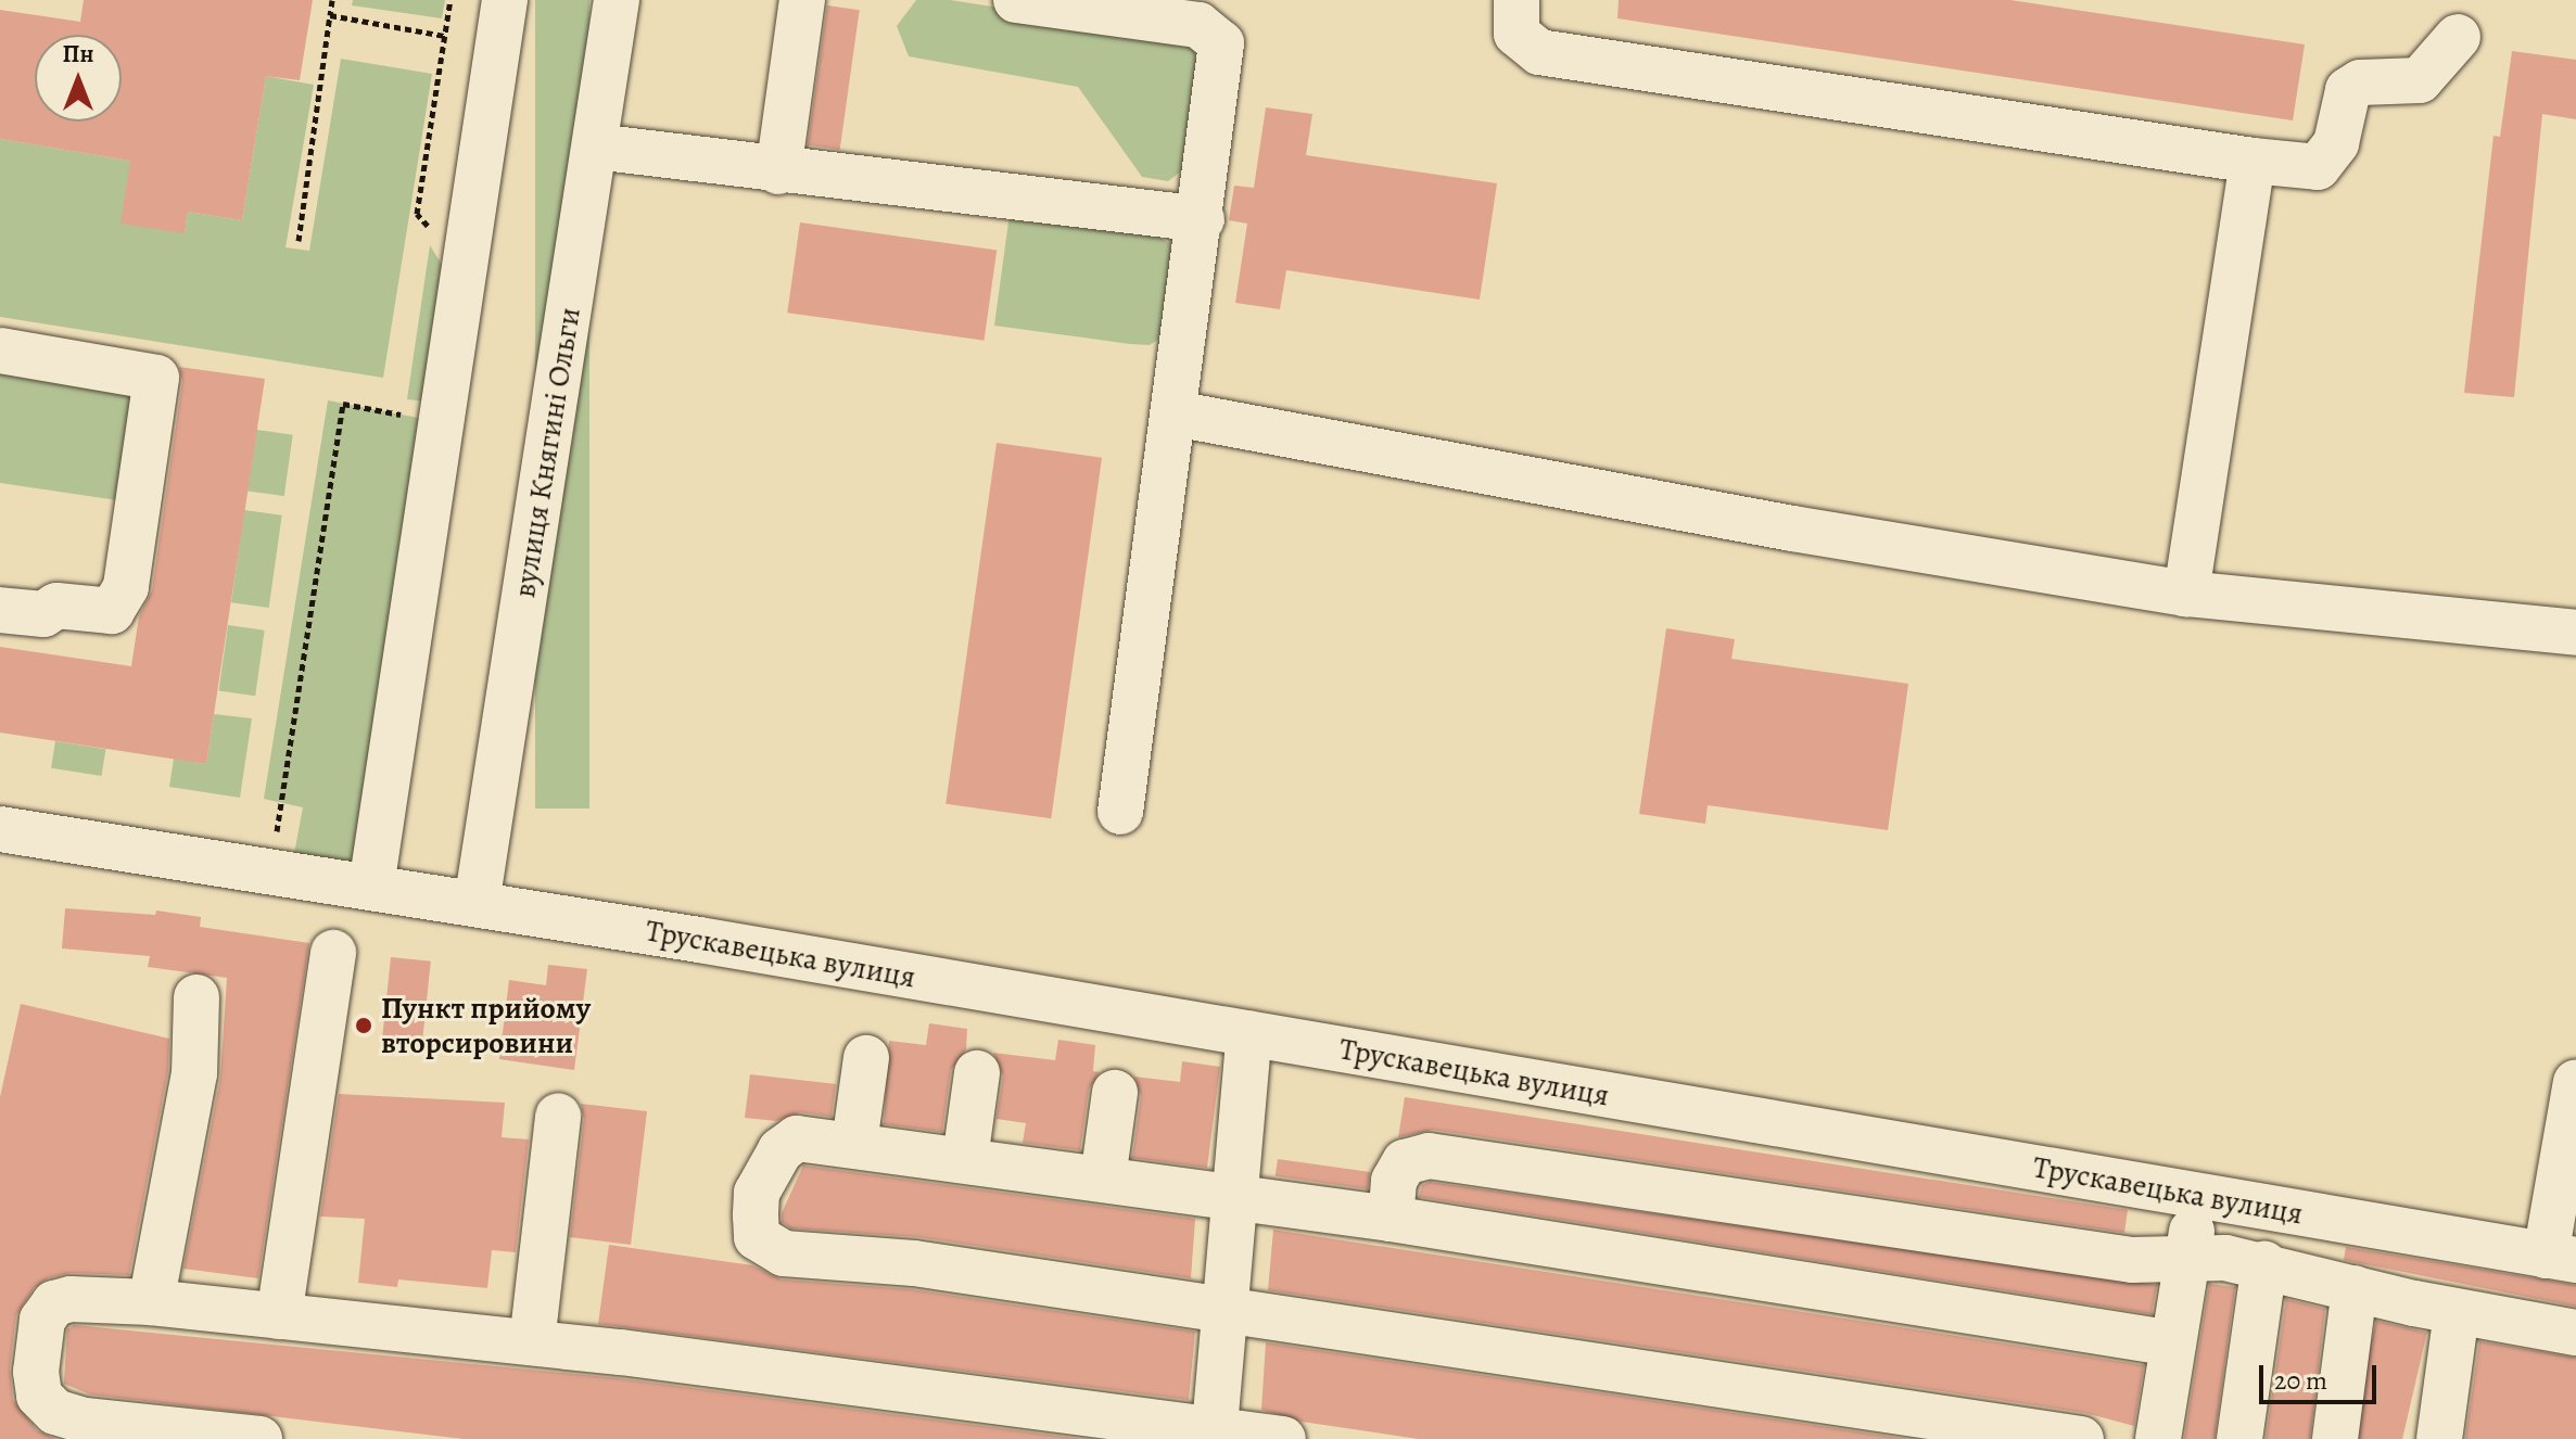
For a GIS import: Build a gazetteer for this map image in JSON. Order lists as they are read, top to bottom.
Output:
{
  "streets": {
    "street": ["вулиця Княгині Ольги", "Трускавецька вулиця"]
  },
  "crossings": [
    ["вулиця Княгині Ольги", "Трускавецька вулиця"]
  ],
  "places": ["Пункт прийому вторсировини"],
  "scale_bar": "20 m",
  "north": "top"
}
